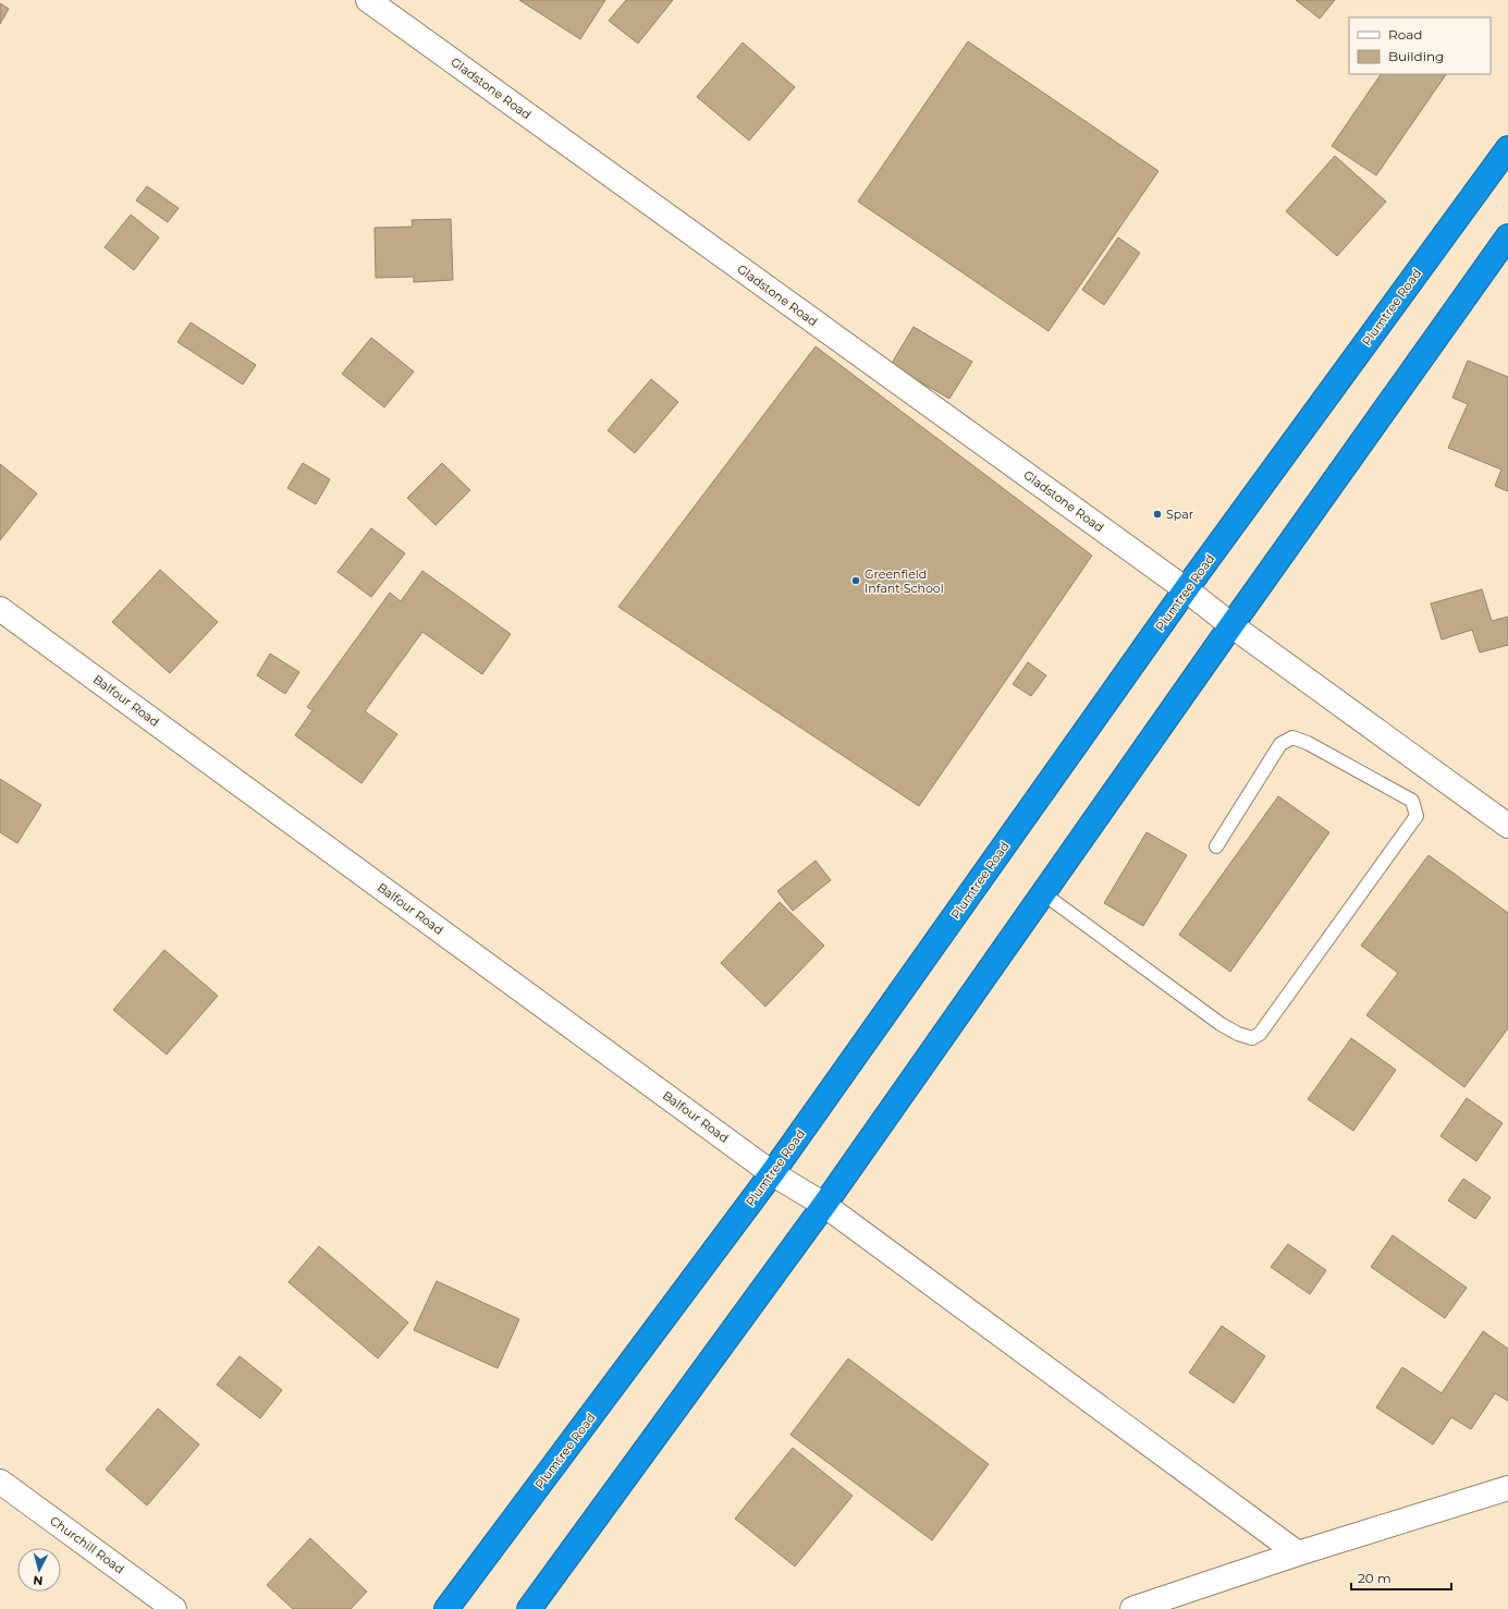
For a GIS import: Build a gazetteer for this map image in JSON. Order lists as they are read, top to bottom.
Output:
{
  "streets": {
    "highway": ["Plumtree Road"],
    "street": ["Gladstone Road", "Balfour Road", "Churchill Road"]
  },
  "crossings": [
    ["Gladstone Road", "Plumtree Road"],
    ["Plumtree Road", "Balfour Road"]
  ],
  "places": ["Spar", "Greenfield Infant School"],
  "legend": ["Road", "Building"],
  "scale_bar": "20 m",
  "north": "bottom"
}
